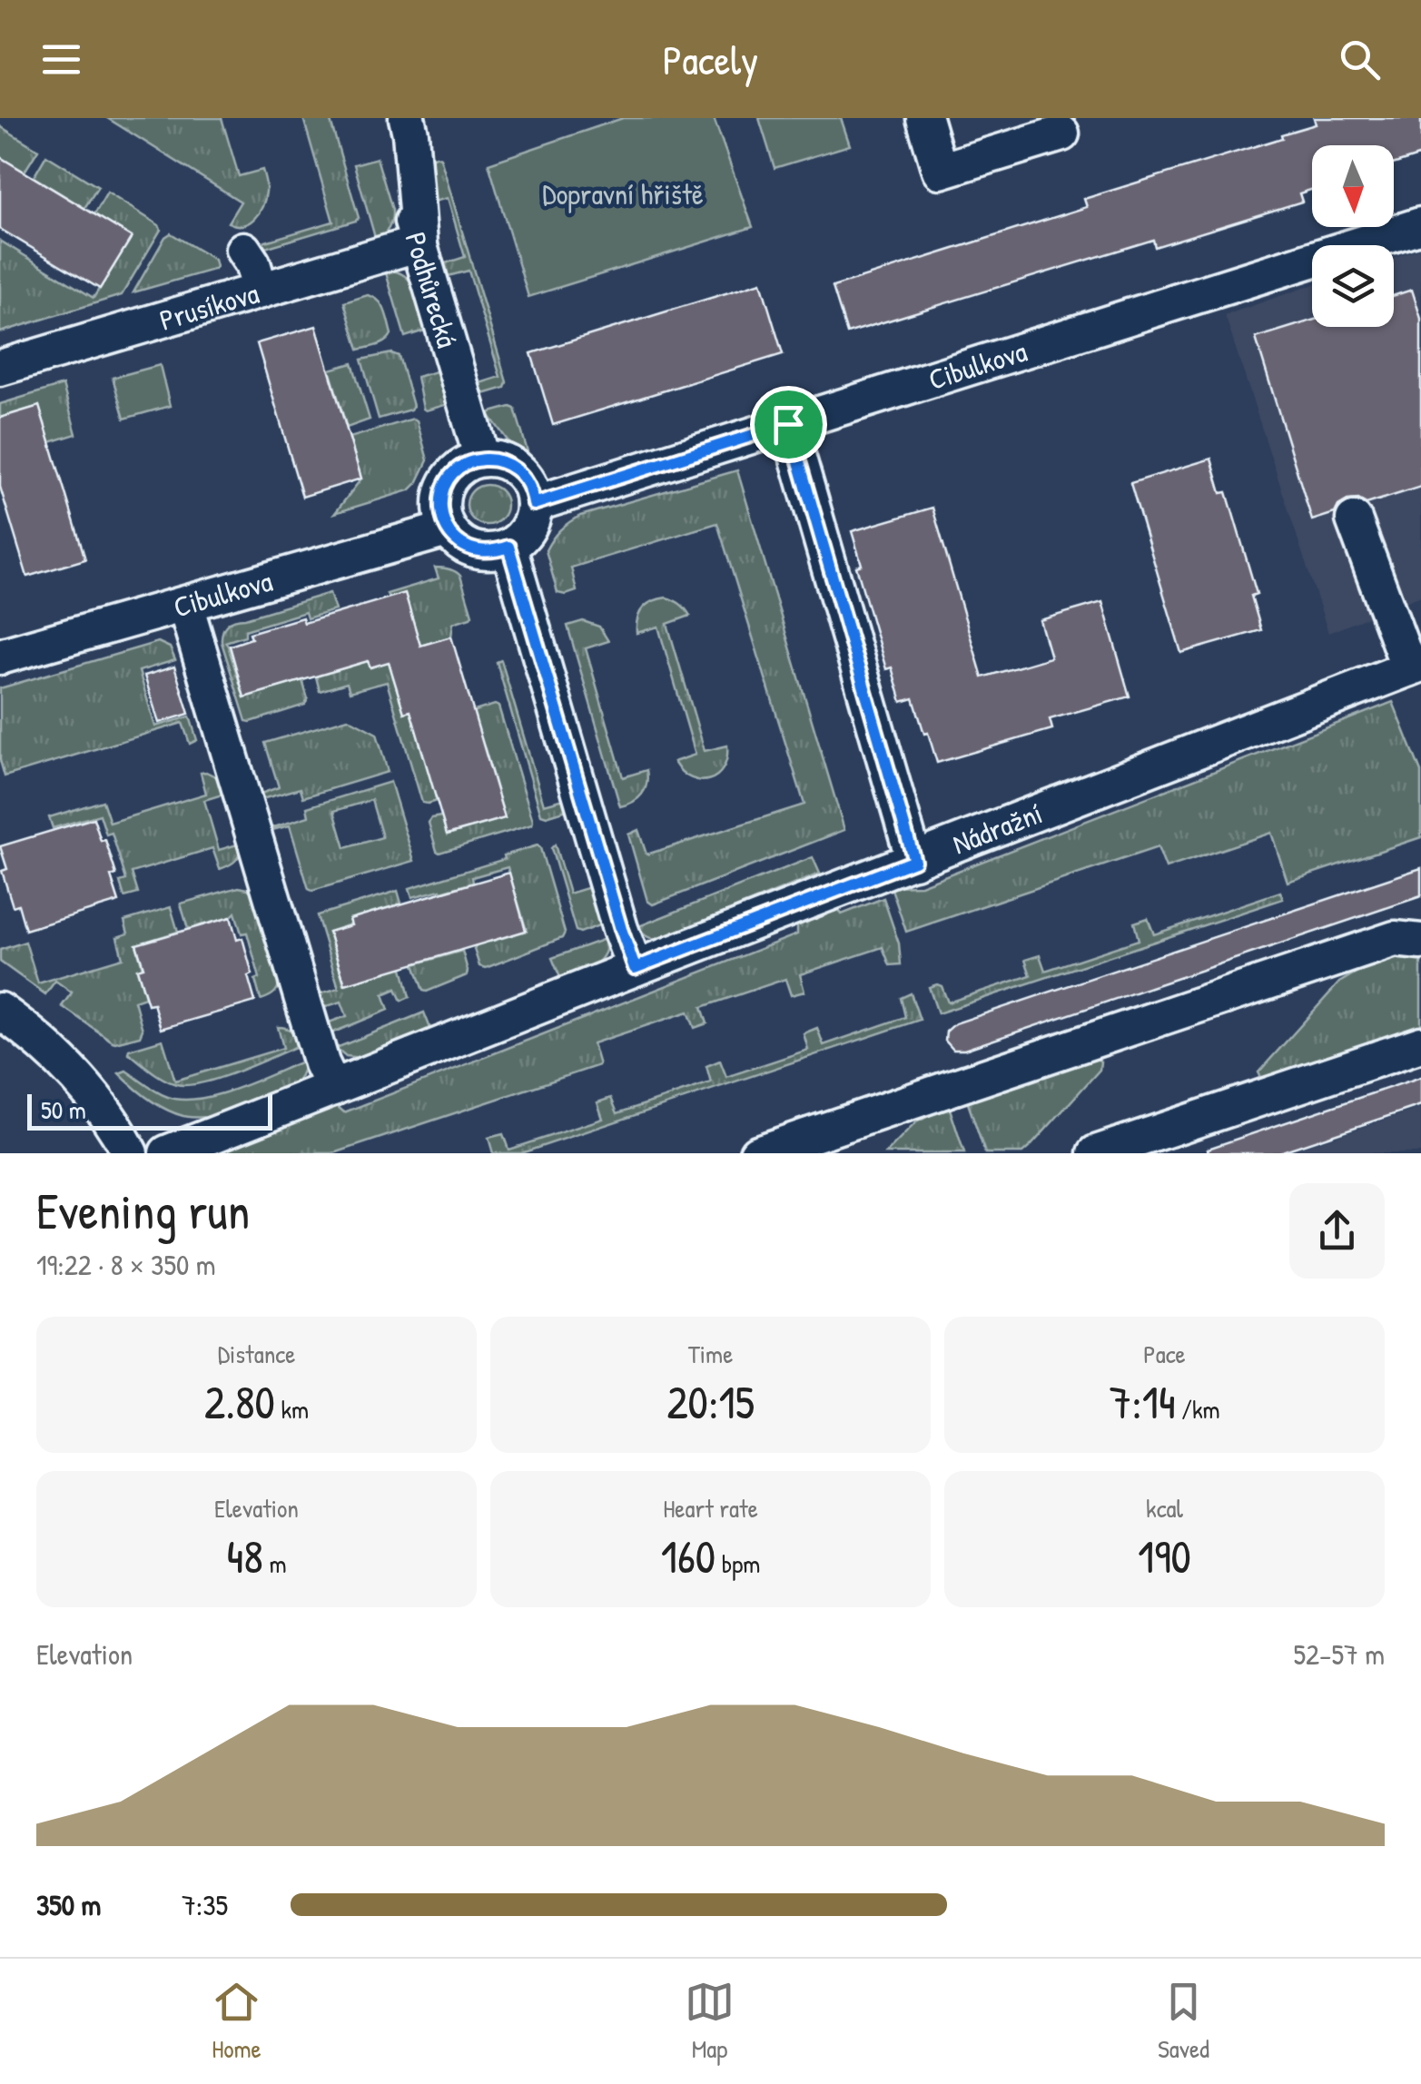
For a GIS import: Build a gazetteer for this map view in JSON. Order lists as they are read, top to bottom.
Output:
{
  "streets": {
    "street": [
      "Podhůrecká",
      "Prusíkova",
      "Cibulkova",
      "Nádražní"
    ]
  },
  "crossings": [
    ["Podhůrecká", "Prusíkova"],
    ["Podhůrecká", "Cibulkova"]
  ],
  "parks": ["Dopravní hřiště"],
  "scale_bar": "50 m",
  "north": "bottom",
  "page": {
    "header": "Pacely",
    "scale": "50 m",
    "heading": ["Evening run", "19:22 · 8 × 350 m"],
    "stats": [
      ["Distance", "2.80 km"],
      ["Time", "20:15"],
      ["Pace", "7:14 /km"],
      ["Elevation", "48 m"],
      ["Heart rate", "160 bpm"],
      ["kcal", "190"]
    ],
    "chart": ["Elevation", "52–57 m"],
    "list": [
      {
        "name": "350 m",
        "note": "7:35"
      }
    ],
    "tabs": ["Home", "Map", "Saved"]
  }
}
